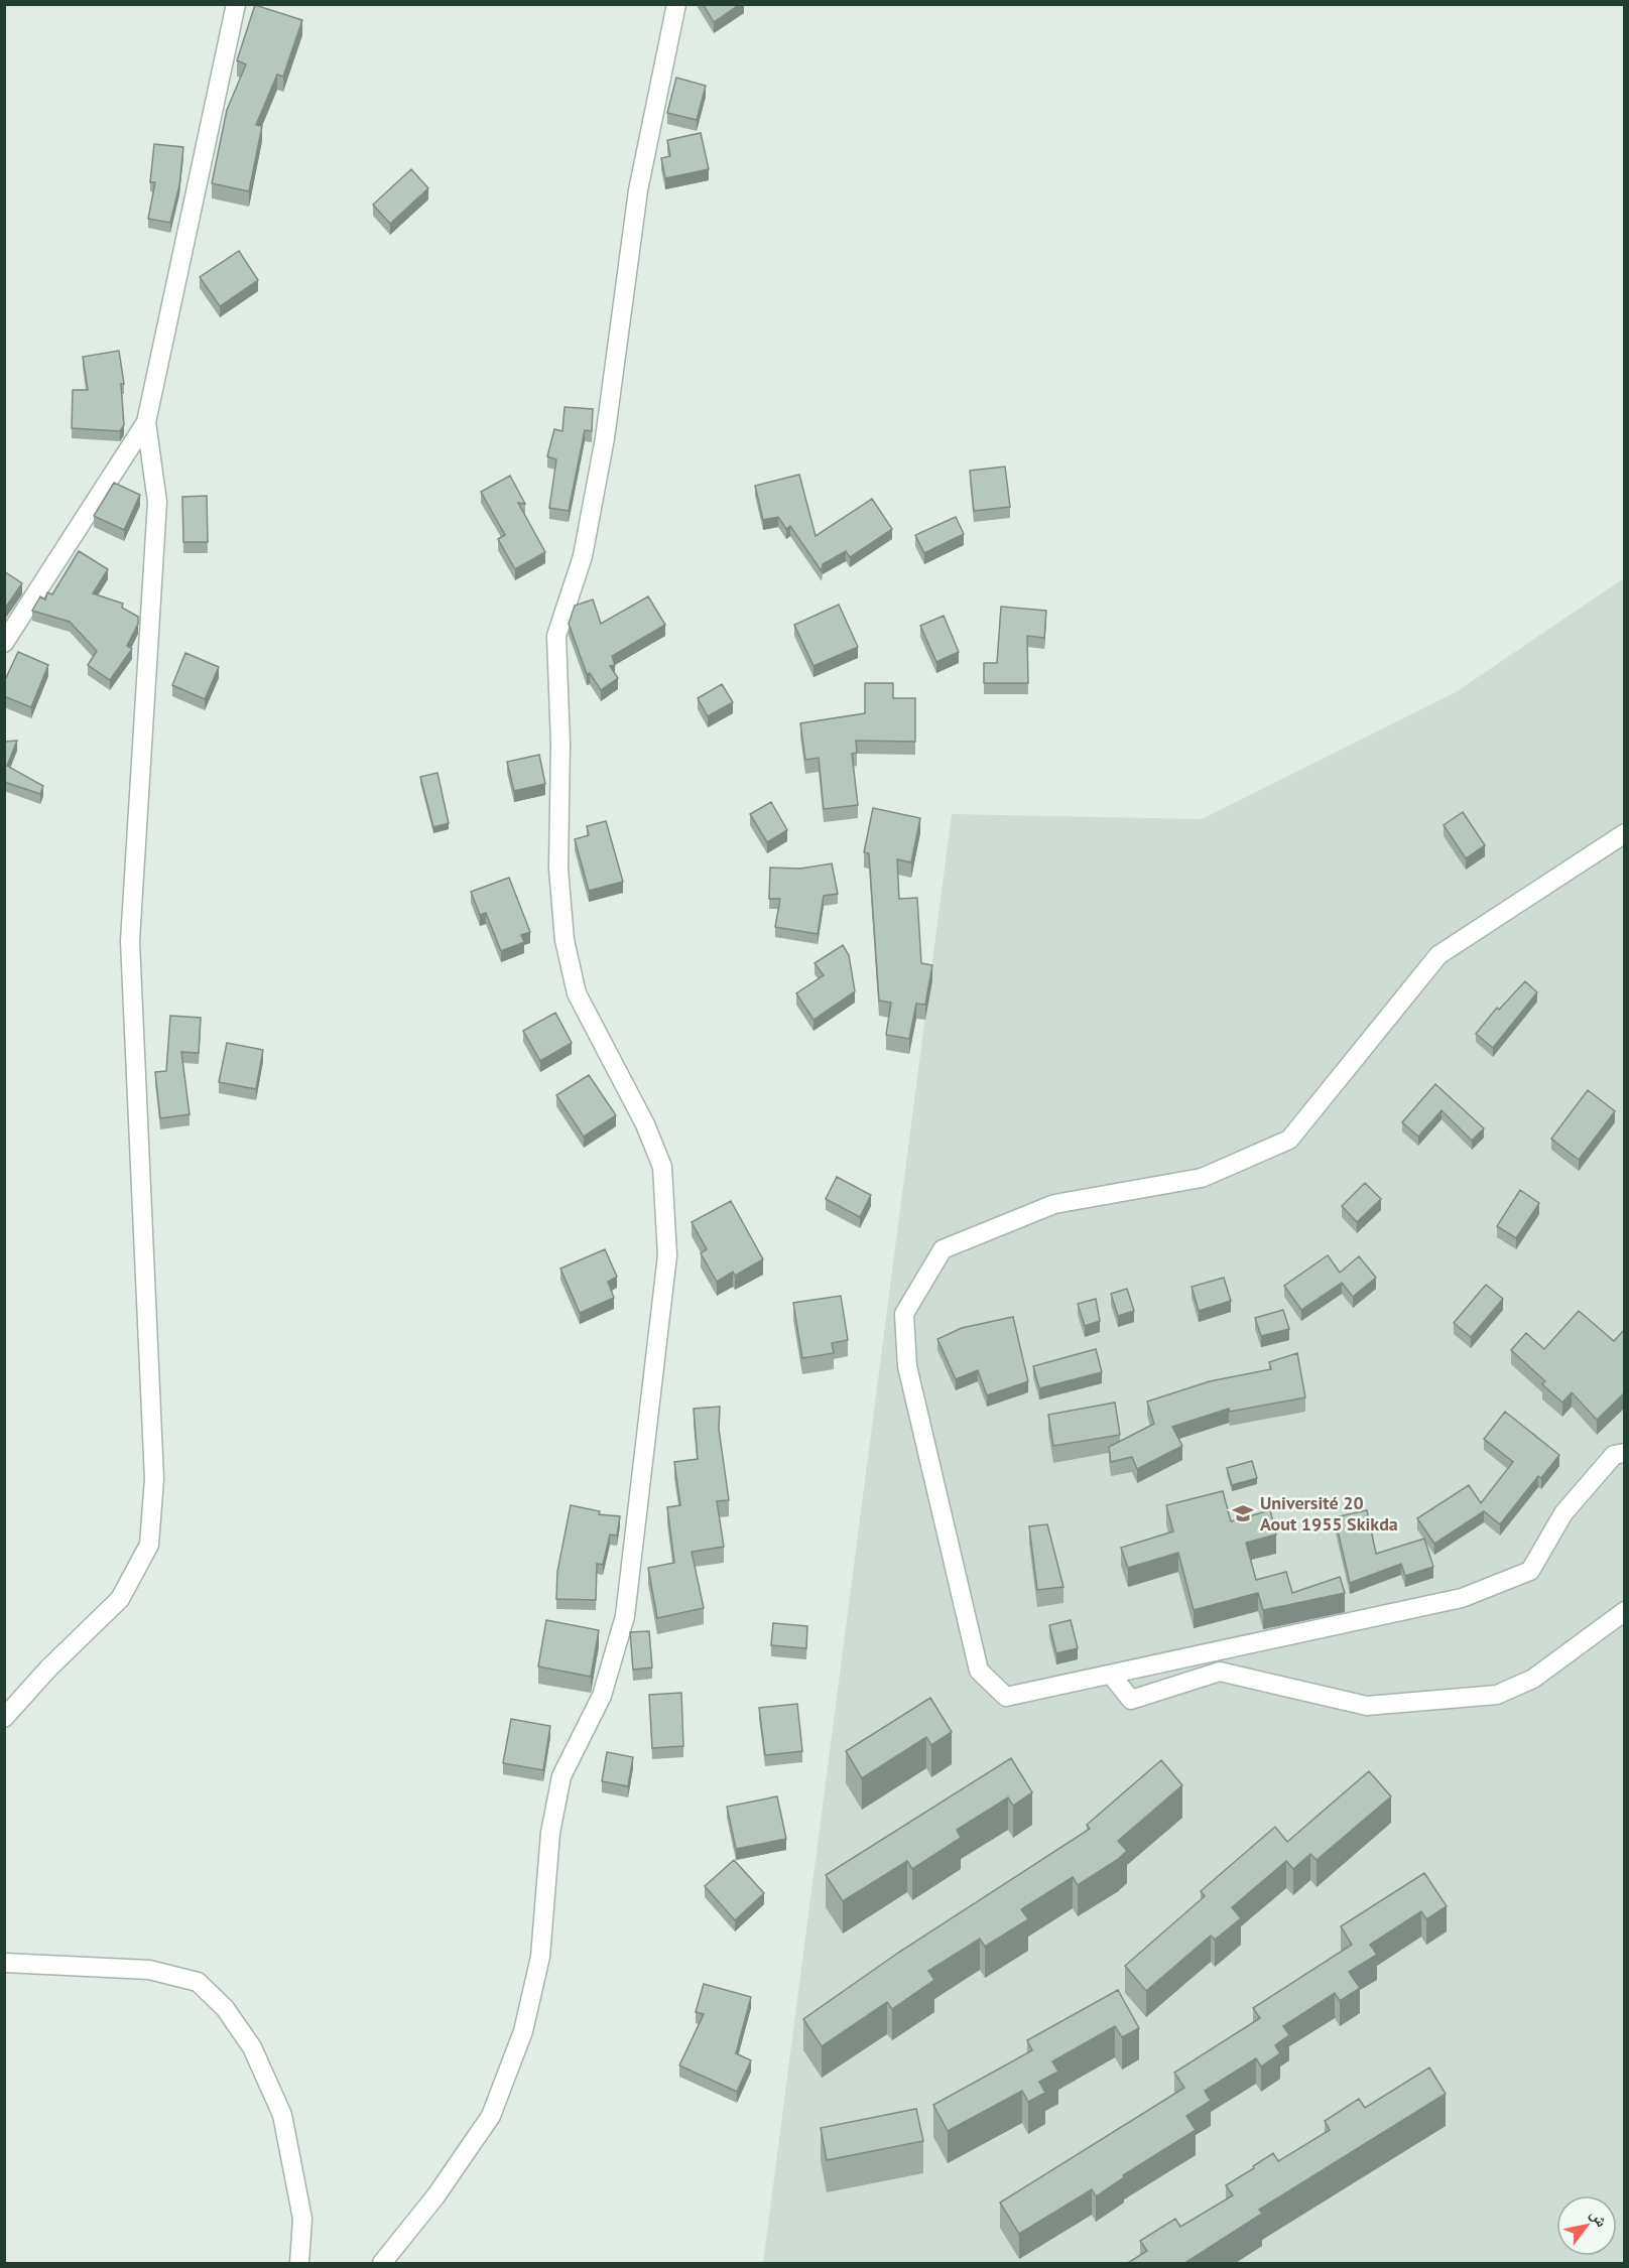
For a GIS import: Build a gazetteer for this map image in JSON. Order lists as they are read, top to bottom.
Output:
{
  "places": {
    "school or university": ["Université 20 Aout 1955 Skikda"]
  },
  "north": "top right"
}
